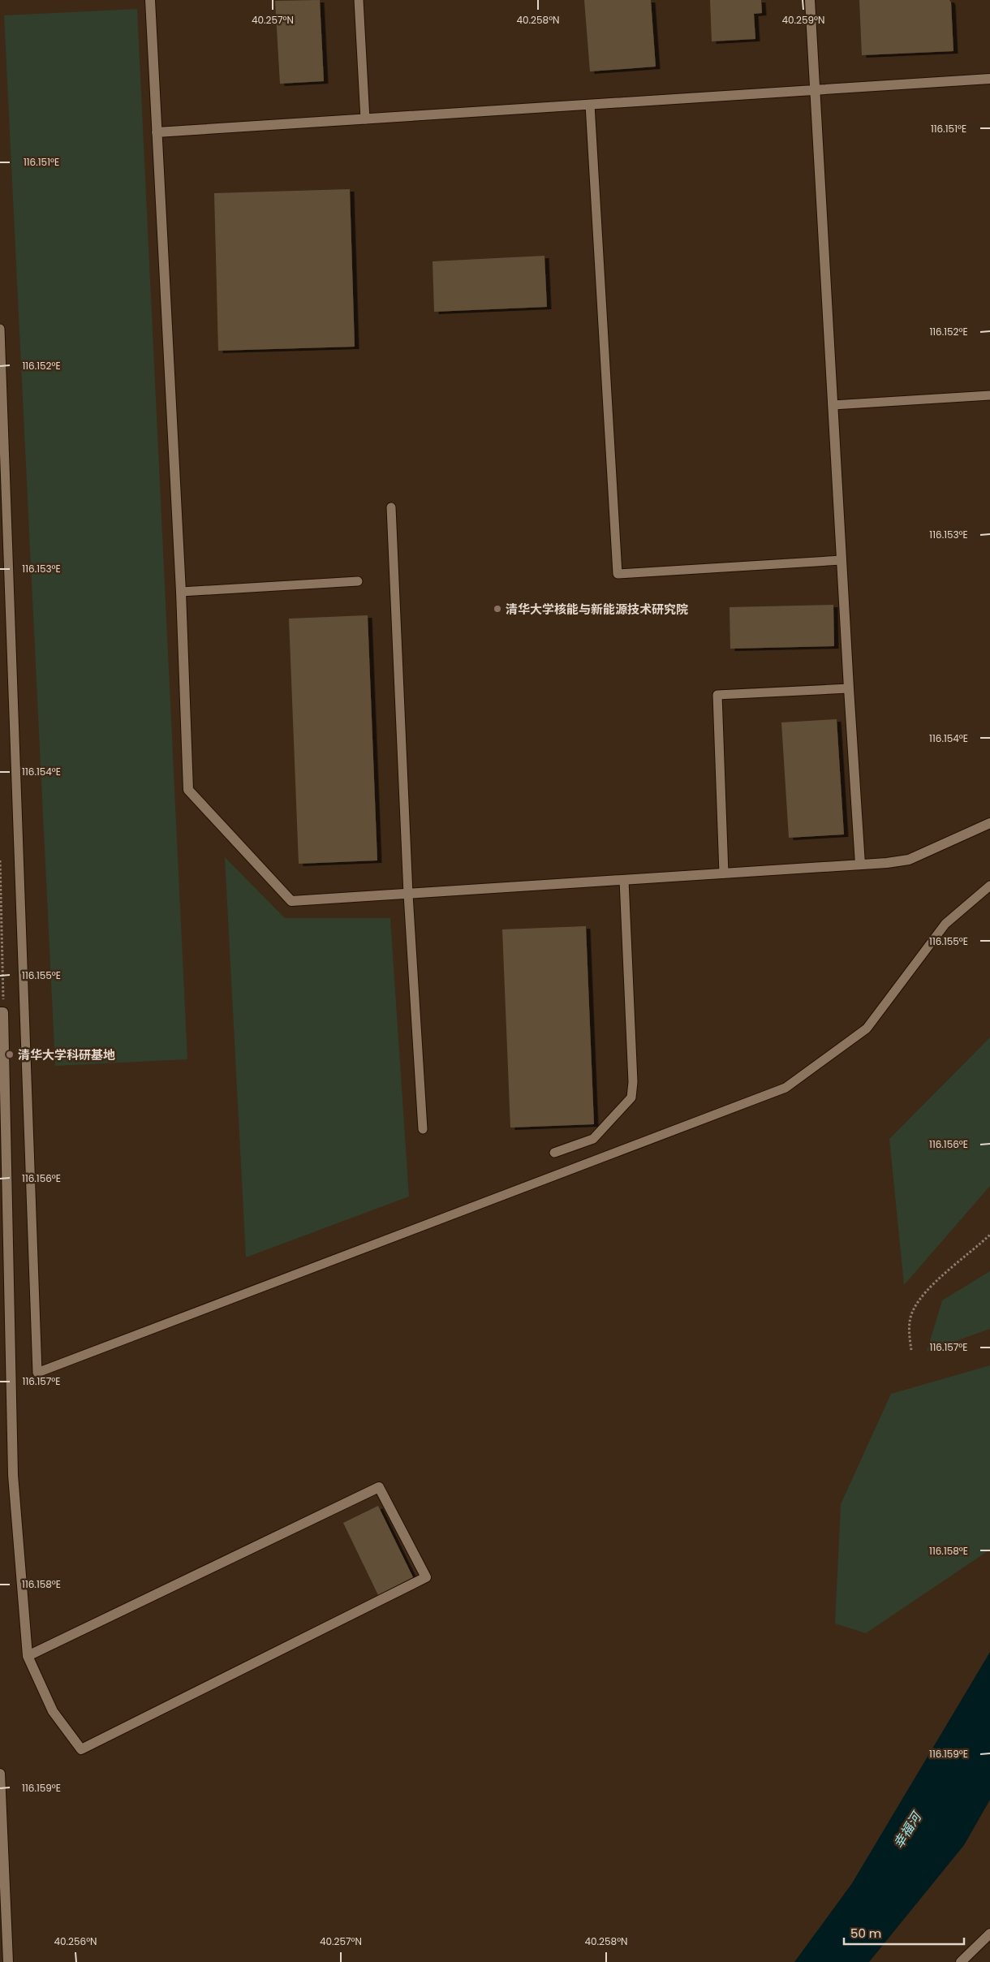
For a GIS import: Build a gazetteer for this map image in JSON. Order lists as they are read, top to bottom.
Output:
{
  "water": ["幸福河"],
  "places": ["清华大学核能与新能源技术研究院", "清华大学科研基地"],
  "scale_bar": "50 m",
  "coordinates": [
    "40.257°N",
    "40.258°N",
    "40.259°N",
    "116.151°E",
    "116.152°E",
    "116.153°E",
    "116.154°E",
    "116.155°E",
    "116.156°E",
    "116.157°E",
    "116.158°E",
    "116.159°E",
    "40.256°N"
  ]
}
